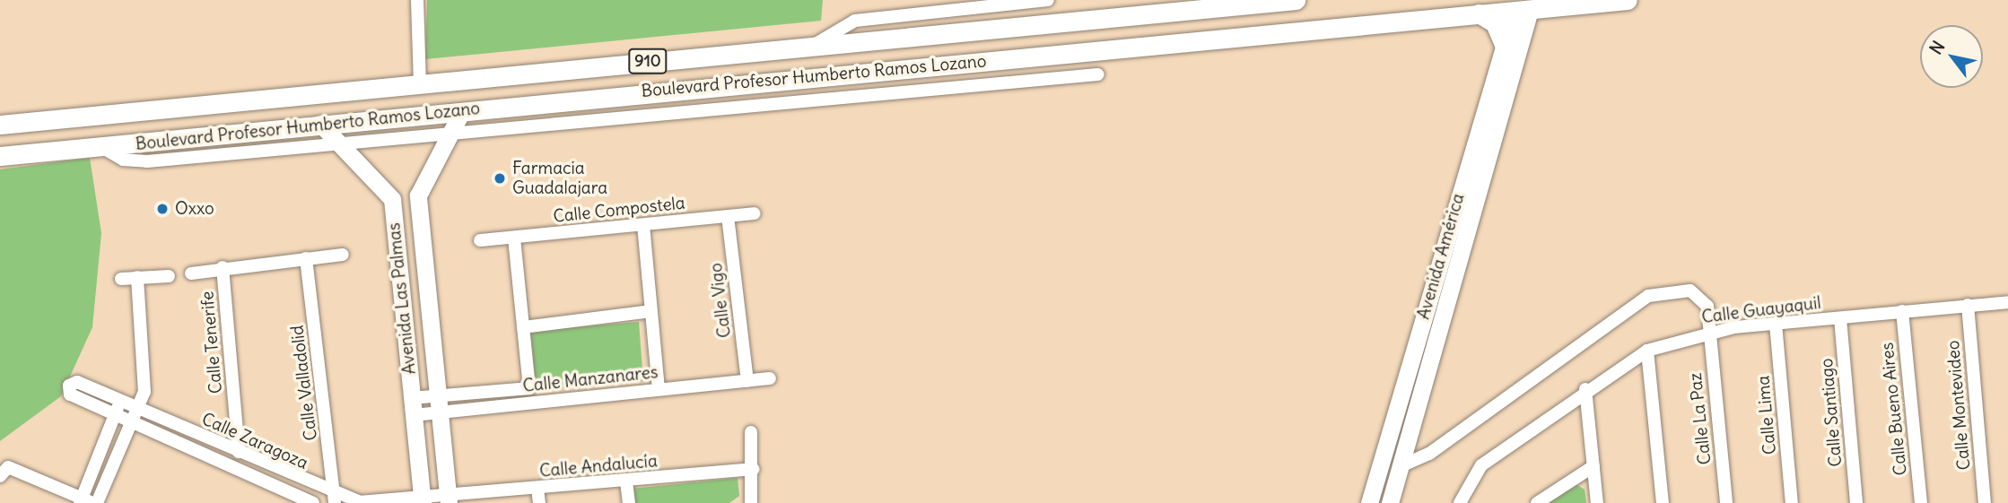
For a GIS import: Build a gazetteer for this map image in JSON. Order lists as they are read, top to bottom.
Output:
{
  "streets": {
    "main road": [
      "910",
      "Boulevard Profesor Humberto Ramos Lozano",
      "Avenida América",
      "Avenida Las Palmas"
    ],
    "street": [
      "Calle Compostela",
      "Calle Vigo",
      "Calle Guayaquil",
      "Calle Tenerife",
      "Calle Manzanares",
      "Calle Valladolid",
      "Calle Montevideo",
      "Calle Bueno Aires",
      "Calle Santiago",
      "Calle Lima",
      "Calle La Paz",
      "Calle Zaragoza",
      "Calle Andalucía"
    ]
  },
  "crossings": [
    ["Boulevard Profesor Humberto Ramos Lozano", "Avenida América"],
    ["Boulevard Profesor Humberto Ramos Lozano", "Avenida Las Palmas"],
    ["Calle Compostela", "Calle Vigo"],
    ["Avenida América", "Calle La Paz"],
    ["Avenida Las Palmas", "Calle Manzanares"],
    ["Avenida Las Palmas", "Calle Zaragoza"],
    ["Avenida Las Palmas", "Calle Andalucía"],
    ["Calle Vigo", "Calle Manzanares"],
    ["Calle Guayaquil", "Calle Montevideo"],
    ["Calle Guayaquil", "Calle Bueno Aires"],
    ["Calle Guayaquil", "Calle Santiago"],
    ["Calle Guayaquil", "Calle Lima"],
    ["Calle Guayaquil", "Calle La Paz"],
    ["Calle Tenerife", "Calle Zaragoza"],
    ["Calle Valladolid", "Calle Zaragoza"],
    ["Calle Zaragoza", "Calle Andalucía"]
  ],
  "places": ["Farmacia Guadalajara", "Oxxo"],
  "north": "top left"
}
